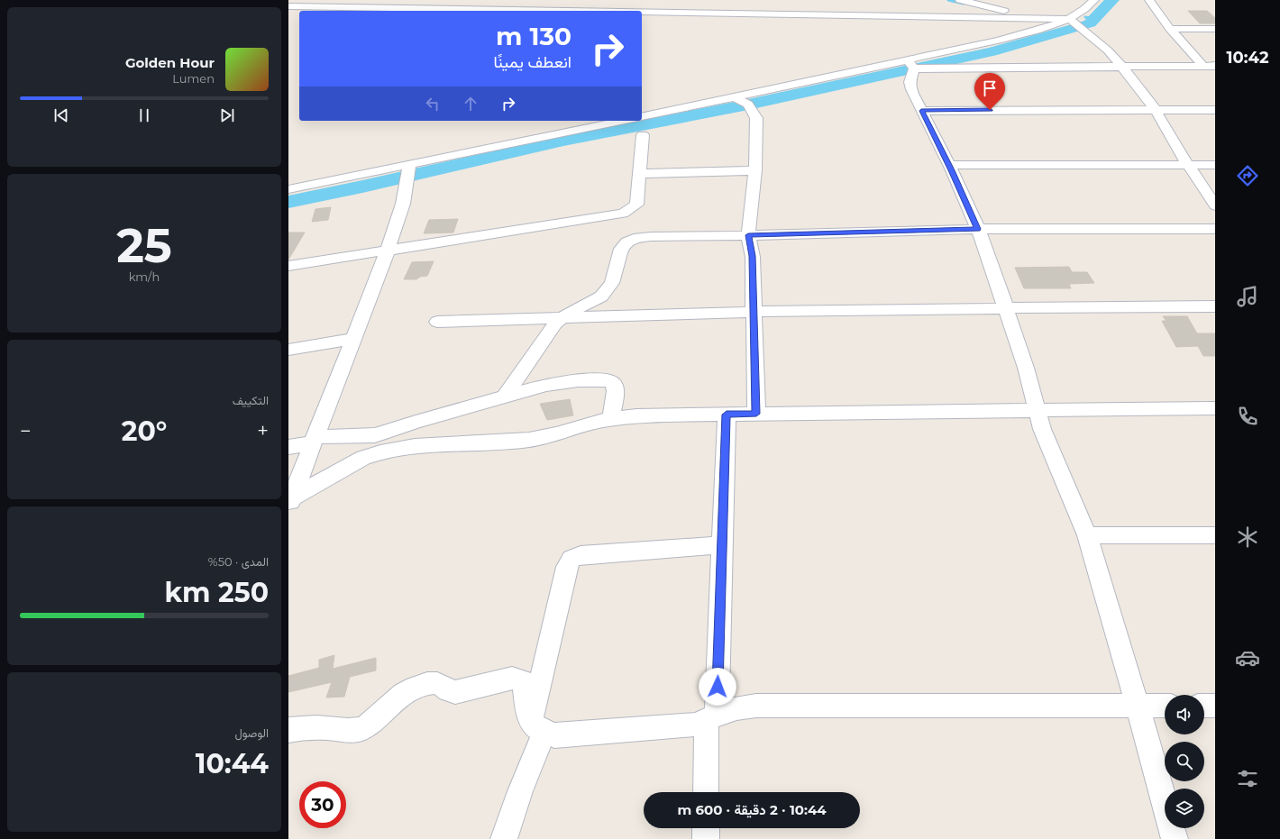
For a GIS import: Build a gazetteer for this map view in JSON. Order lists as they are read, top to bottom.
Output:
{
  "page": {
    "tabs": "10:42",
    "turn": ["130 m", "انعطف يمينًا"],
    "song": ["Golden Hour", "Lumen"],
    "tile": [
      ["25", "km/h"],
      "التكييف",
      ["المدى · 50%", "250 km"],
      ["الوصول", "10:44"]
    ],
    "heat": ["−", "20°", "+"],
    "limit": "30",
    "trip": "10:44 · 2 دقيقة · 600 m"
  }
}
